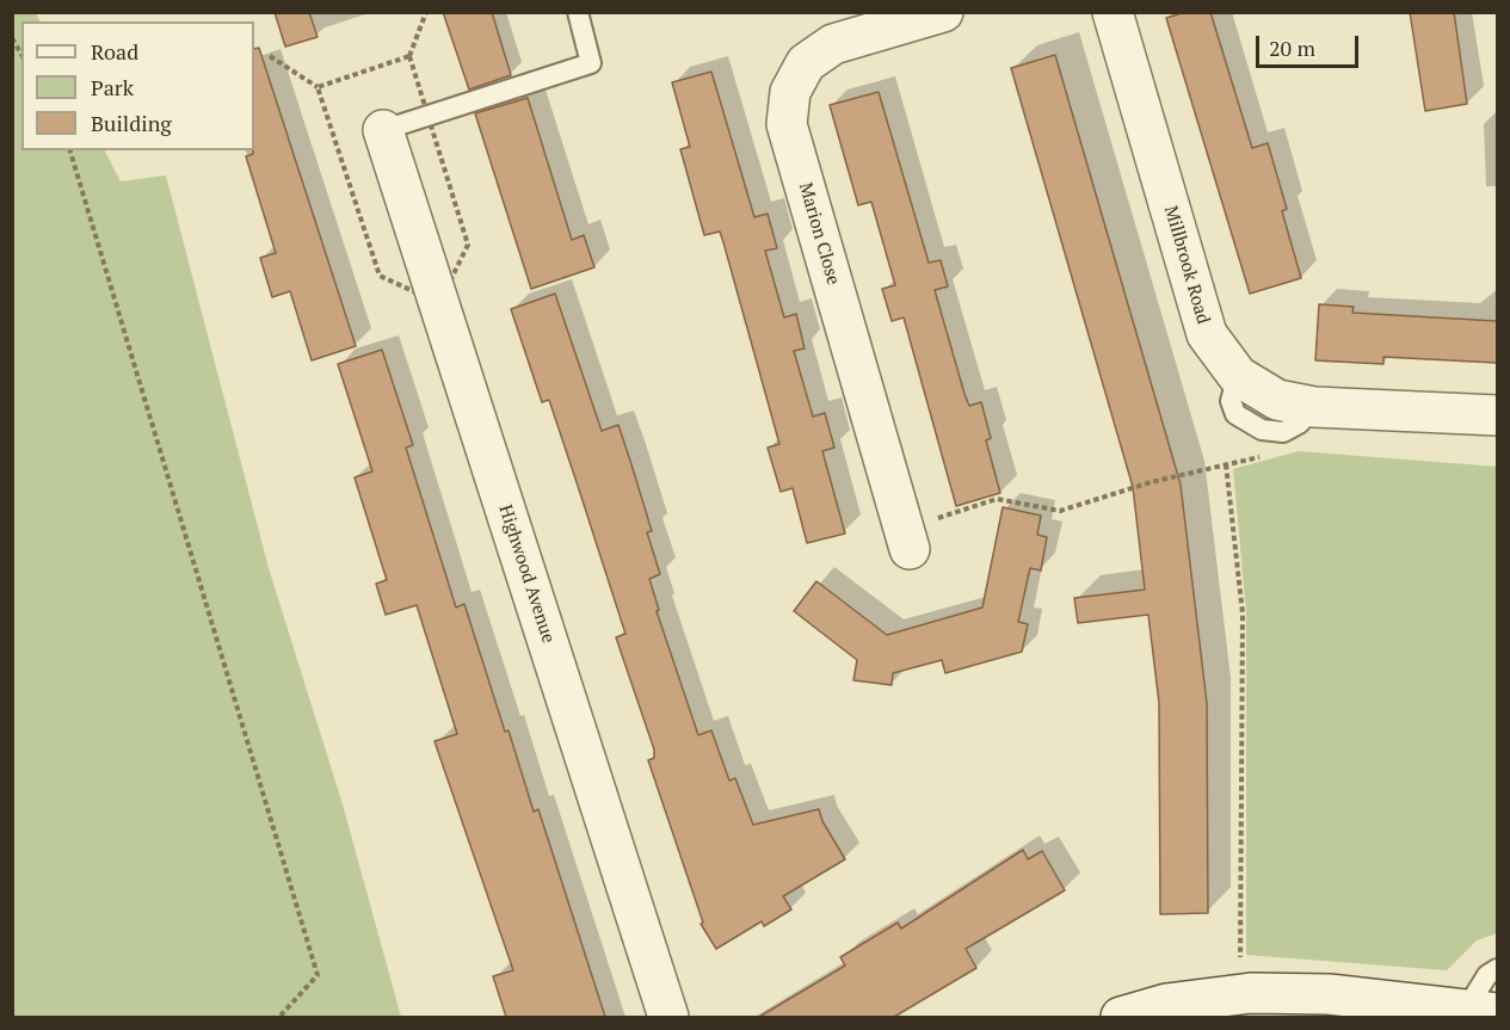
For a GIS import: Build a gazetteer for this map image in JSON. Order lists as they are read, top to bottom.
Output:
{
  "streets": {
    "street": ["Marion Close", "Millbrook Road", "Highwood Avenue"]
  },
  "legend": ["Road", "Park", "Building"],
  "scale_bar": "20 m"
}
